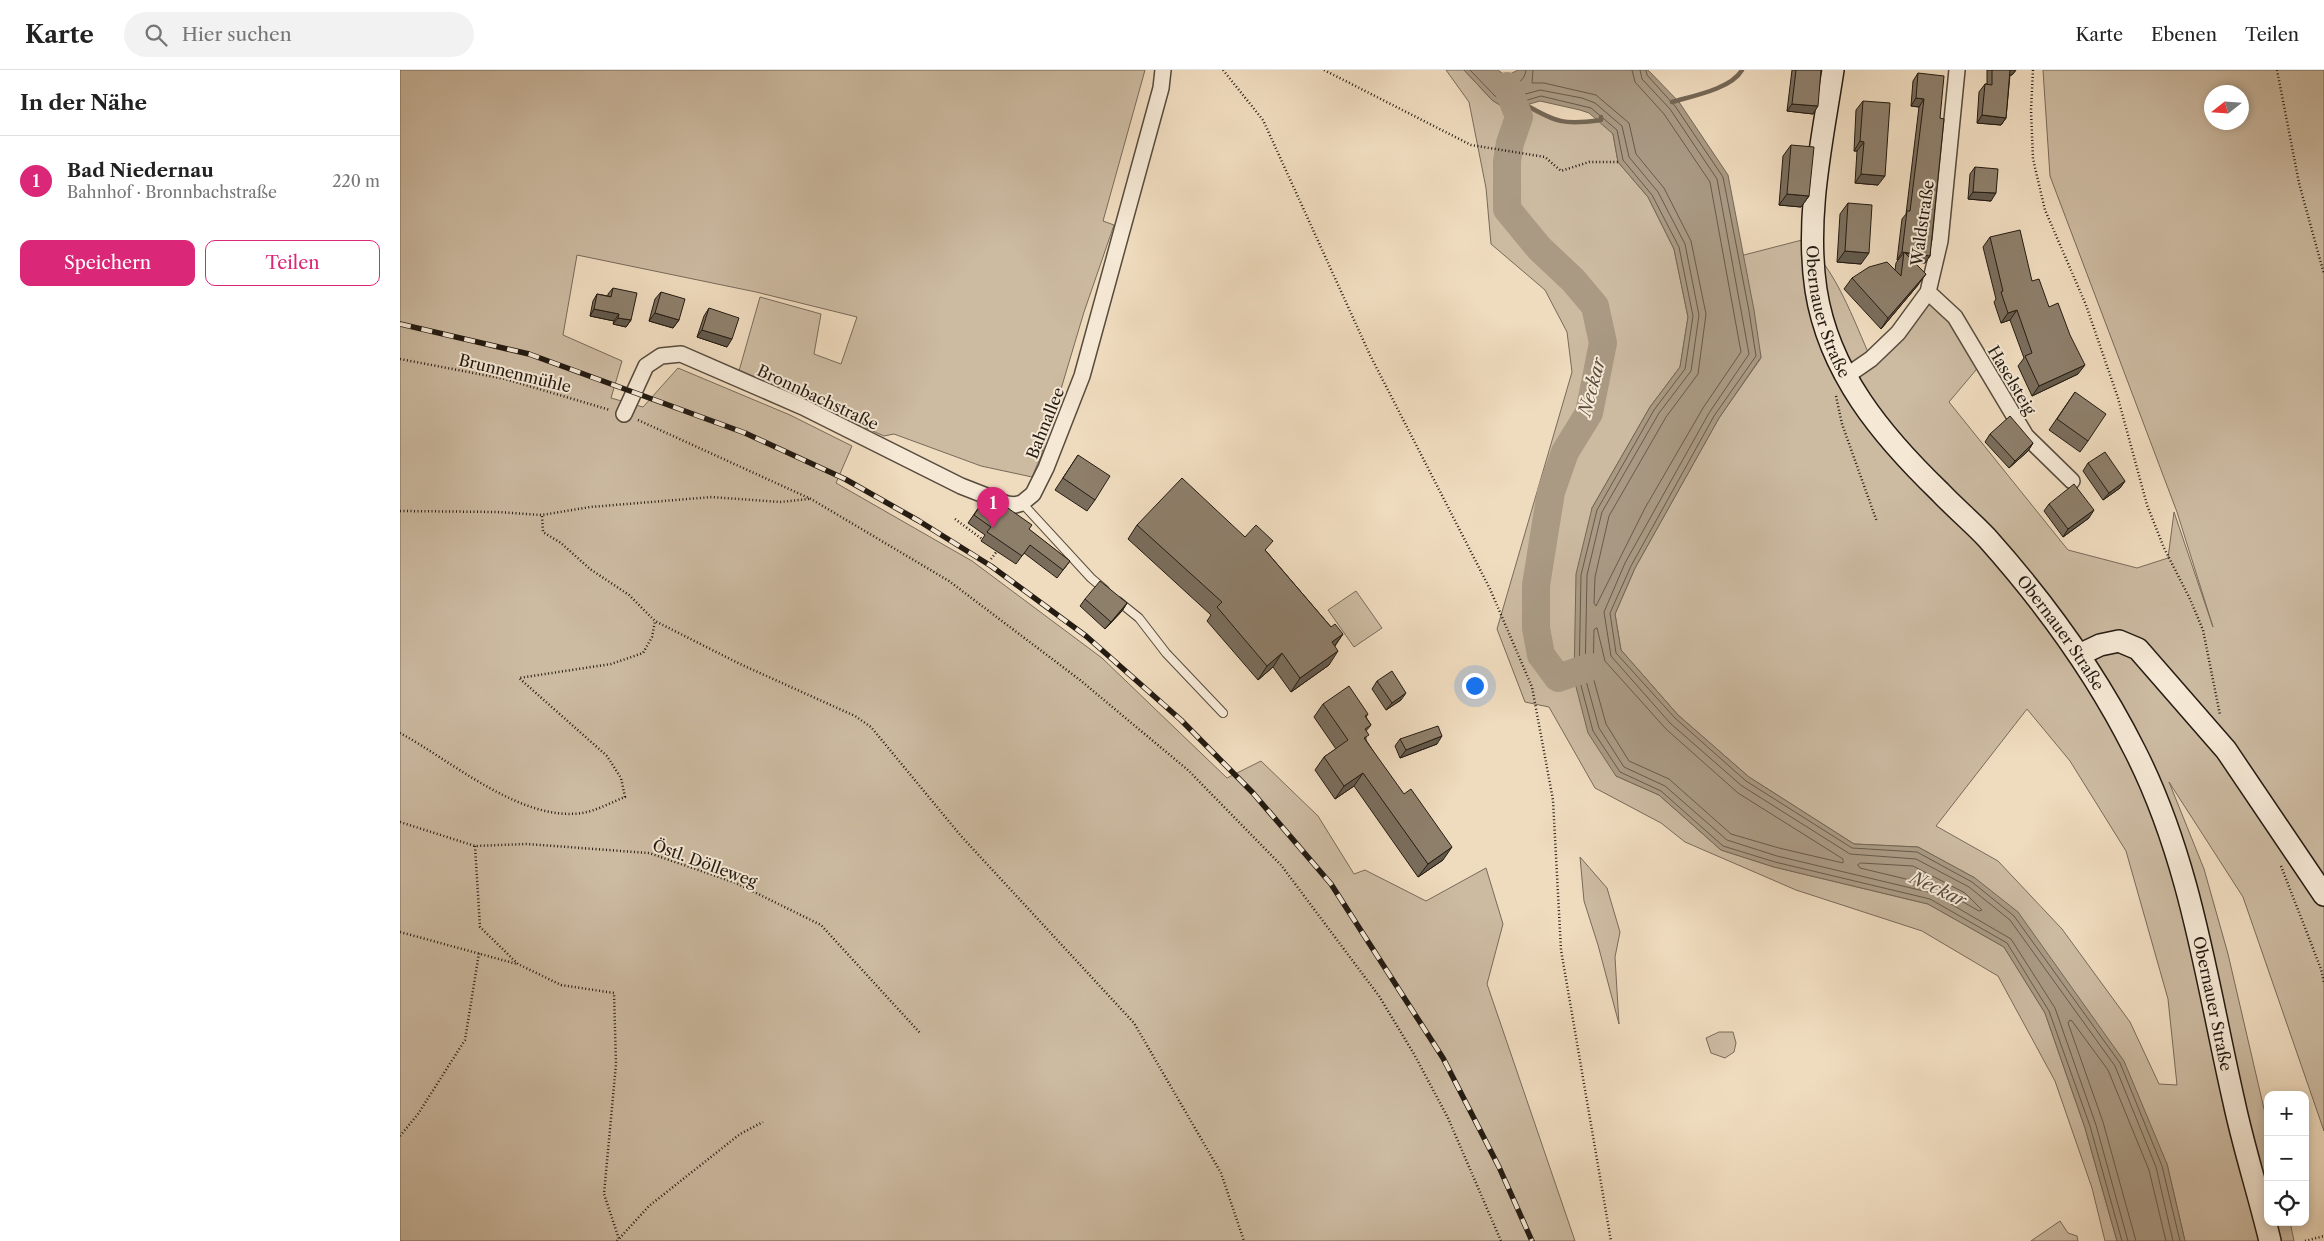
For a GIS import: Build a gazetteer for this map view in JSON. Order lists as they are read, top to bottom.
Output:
{
  "streets": {
    "main road": ["Obernauer Straße"],
    "street": [
      "Waldstraße",
      "Haselsteig",
      "Bronnbachstraße",
      "Bahnallee"
    ],
    "path": ["Brunnenmühle", "Östl. Dölleweg"]
  },
  "crossings": [
    ["Waldstraße", "Obernauer Straße"],
    ["Waldstraße", "Haselsteig"],
    ["Brunnenmühle", "Bronnbachstraße"],
    ["Bronnbachstraße", "Bahnallee"]
  ],
  "water": ["Neckar"],
  "north": "left",
  "page": {
    "header": "Karte",
    "search": "Hier suchen",
    "nav": ["Karte", "Ebenen", "Teilen"],
    "heading": "In der Nähe",
    "list": [
      {
        "mark": "1",
        "name": "Bad Niedernau",
        "note": "Bahnhof · Bronnbachstraße",
        "value": "220 m"
      }
    ],
    "buttons": ["Speichern", "Teilen"],
    "pins": "1",
    "map_buttons": ["+", "−"]
  }
}
